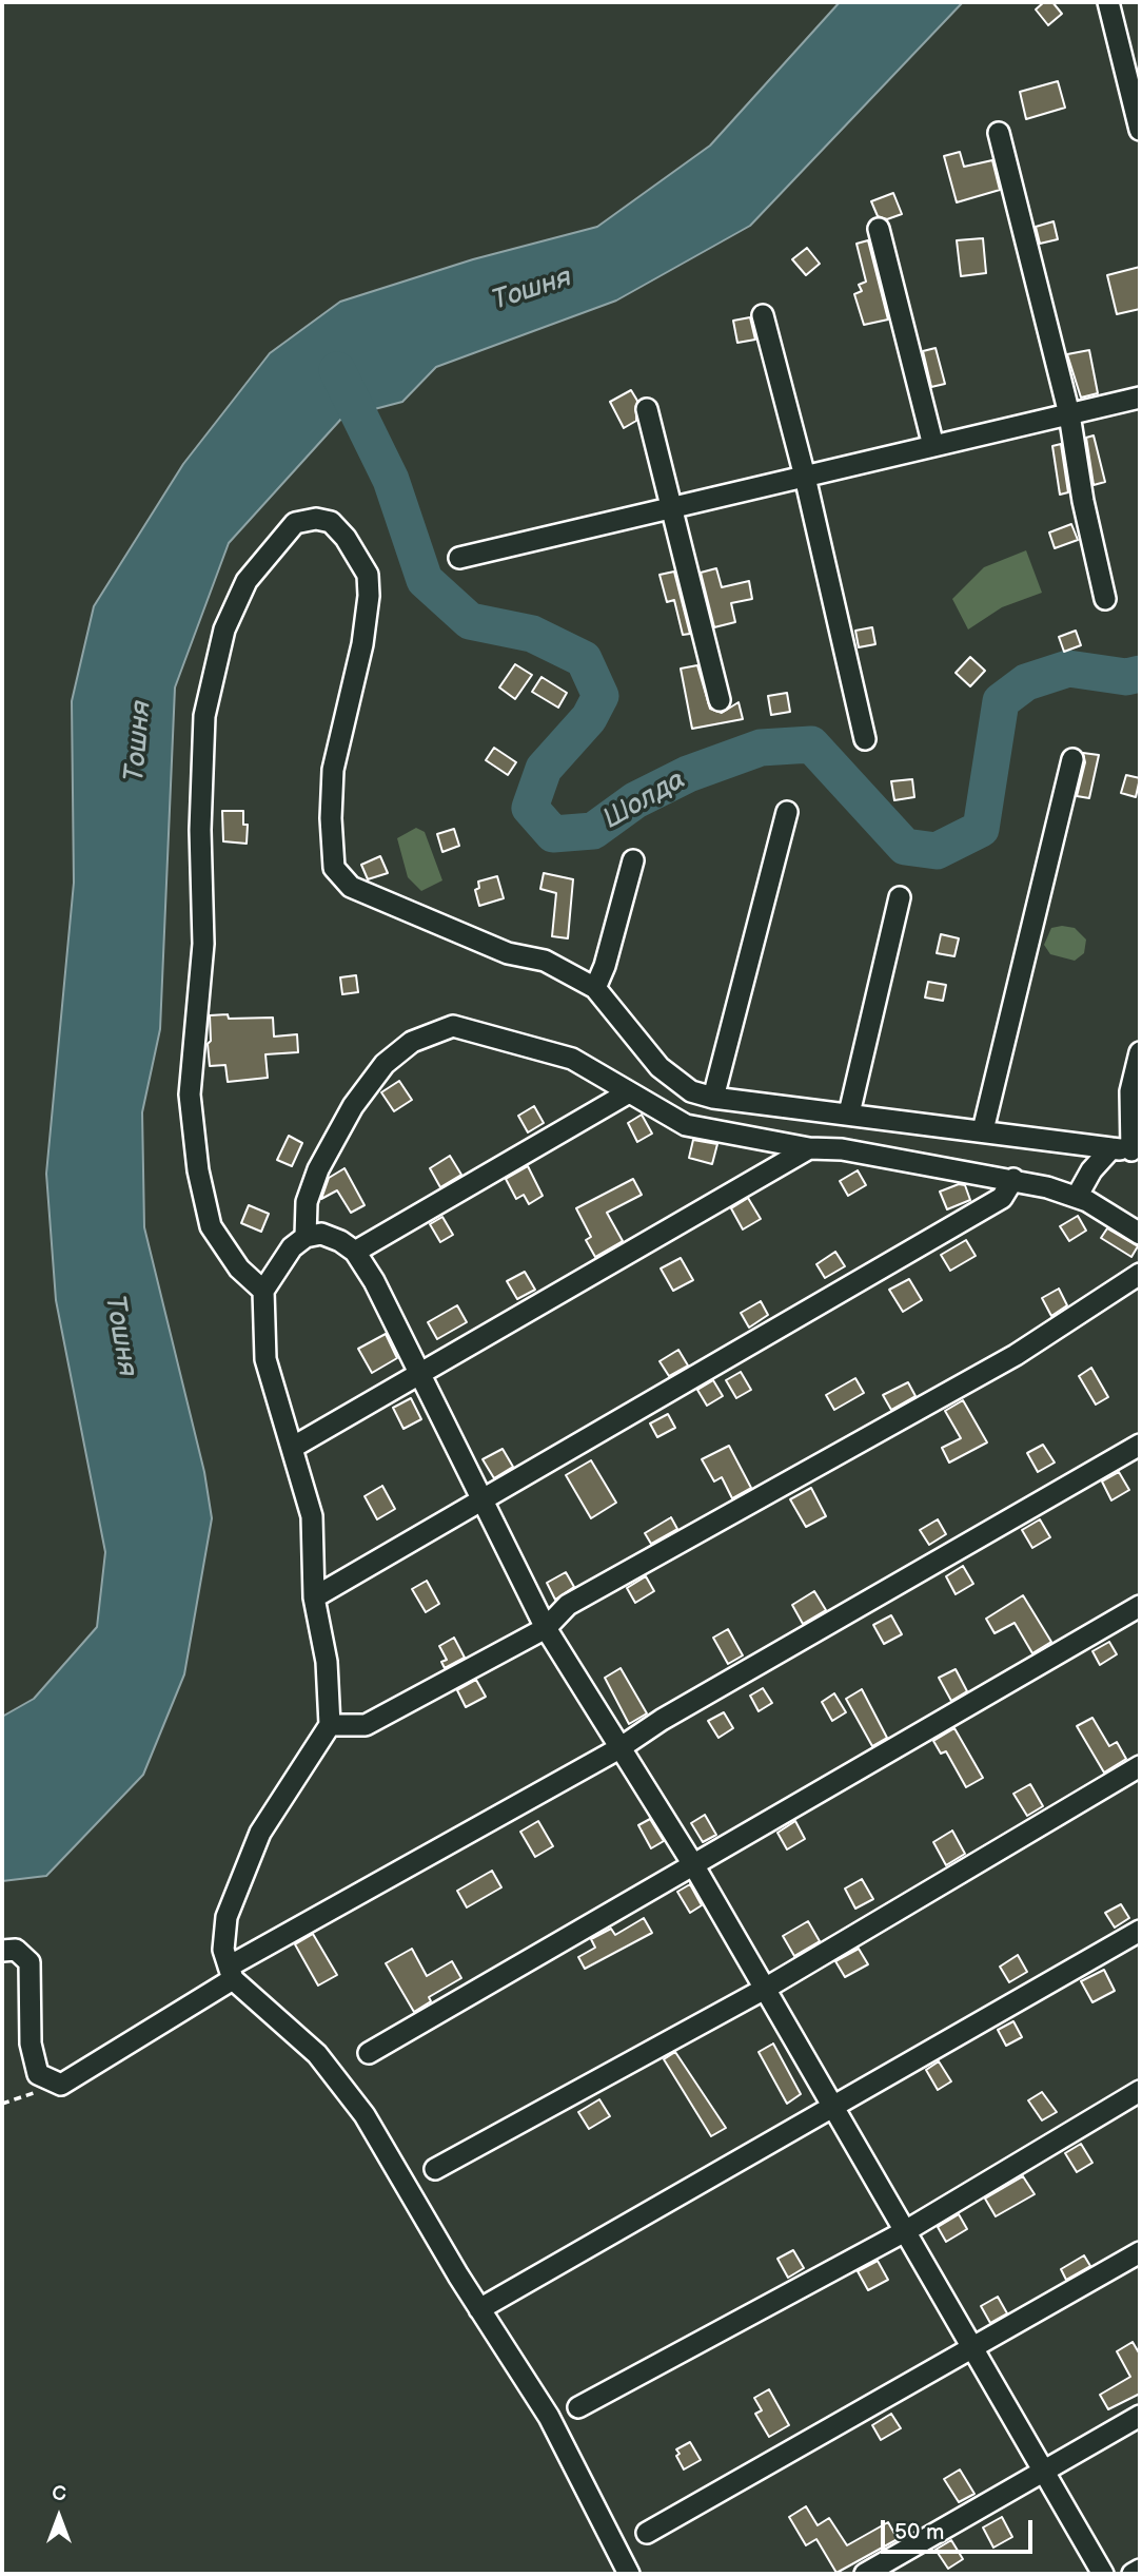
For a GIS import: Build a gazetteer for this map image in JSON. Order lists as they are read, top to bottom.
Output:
{
  "water": ["Тошня", "Шолда"],
  "scale_bar": "50 m",
  "north": "top"
}
